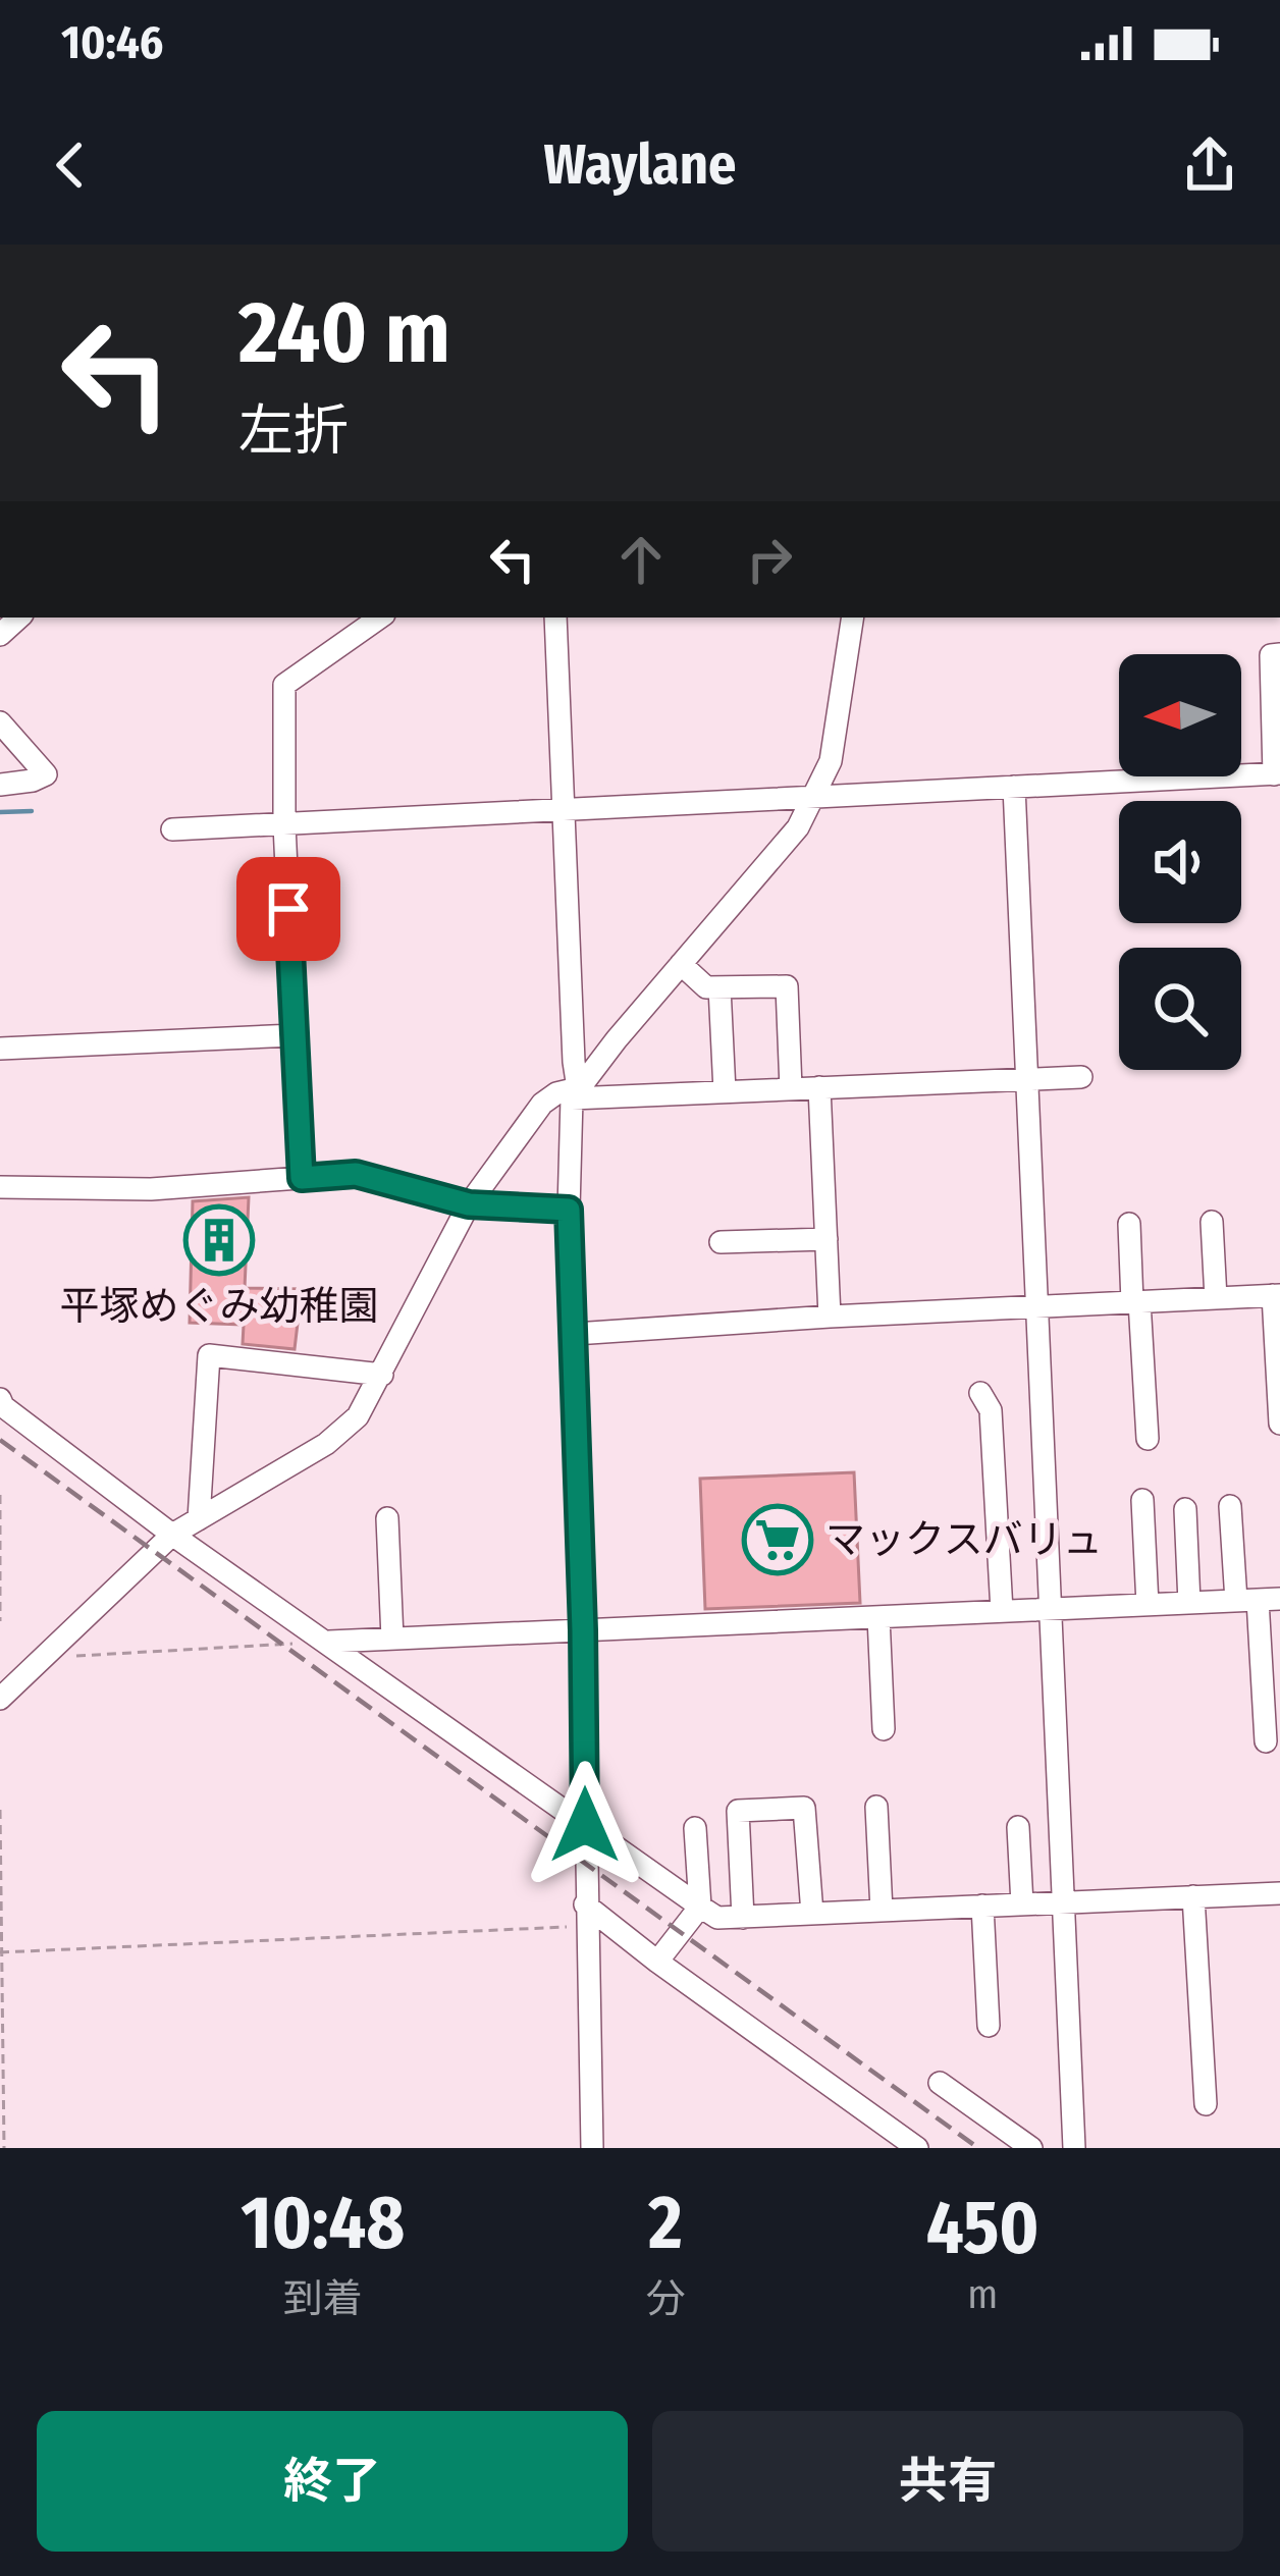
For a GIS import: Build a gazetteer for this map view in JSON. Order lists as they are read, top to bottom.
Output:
{
  "places": {
    "building": ["平塚めぐみ幼稚園"],
    "supermarket": ["マックスバリュ"]
  },
  "north": "left",
  "page": {
    "status": "10:46",
    "header": "Waylane",
    "turn": ["240 m", "左折"],
    "eta": [
      "10:48",
      "到着",
      "2",
      "分",
      "450",
      "m"
    ],
    "buttons": ["終了", "共有"]
  }
}
